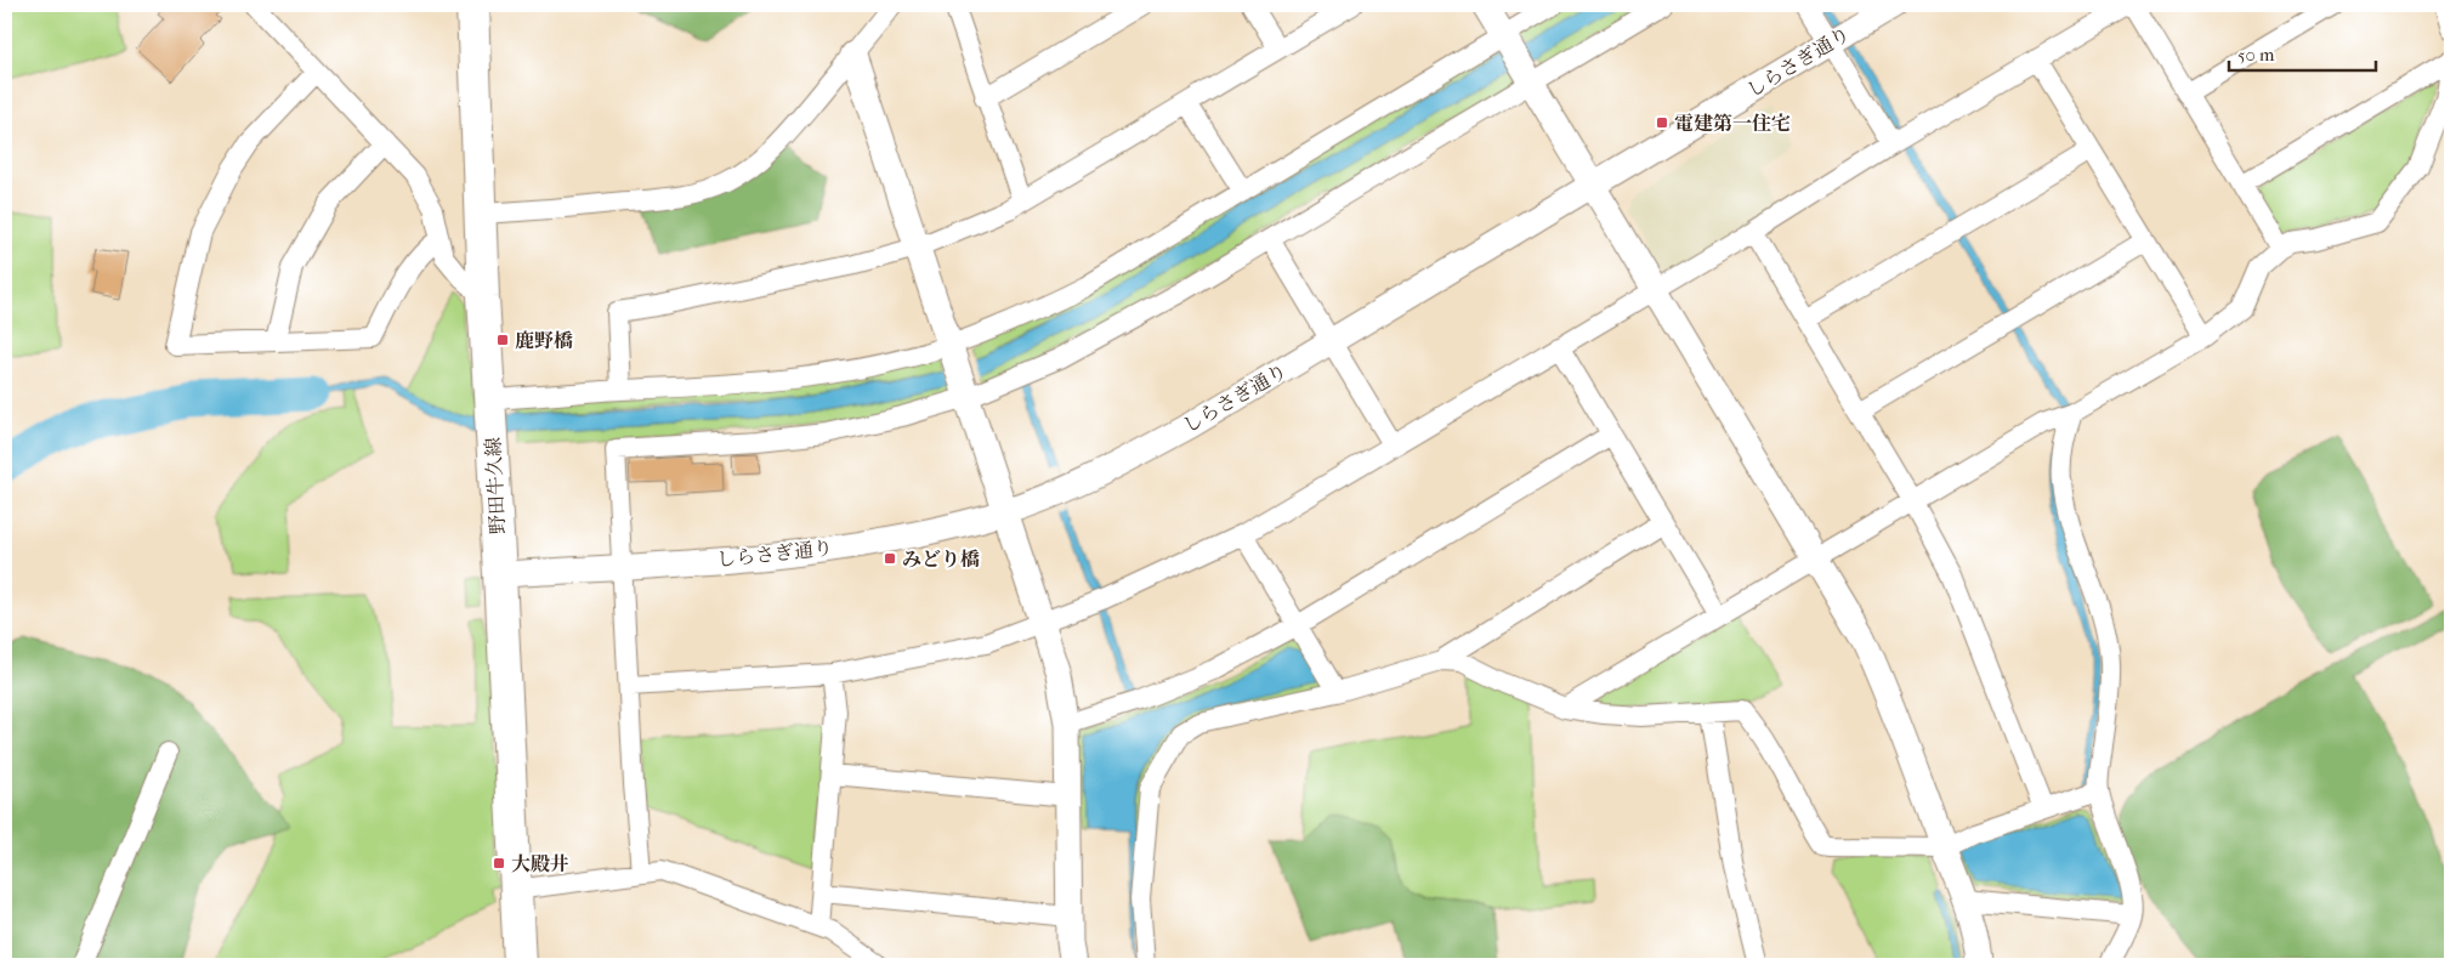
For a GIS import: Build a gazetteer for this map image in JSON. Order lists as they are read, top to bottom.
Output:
{
  "streets": {
    "main road": ["野田牛久線"],
    "street": ["しらさぎ通り"]
  },
  "crossings": [
    ["しらさぎ通り", "野田牛久線"]
  ],
  "places": {
    "transit": [
      "電建第一住宅",
      "鹿野橋",
      "みどり橋",
      "大殿井"
    ]
  },
  "scale_bar": "50 m"
}
